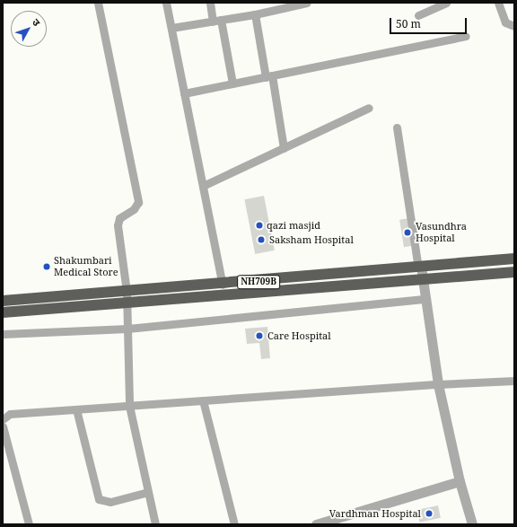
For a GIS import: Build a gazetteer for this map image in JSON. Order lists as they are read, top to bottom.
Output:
{
  "streets": {
    "highway": ["NH709B"]
  },
  "places": [
    "qazi masjid",
    "Vasundhra Hospital",
    "Saksham Hospital",
    "Shakumbari Medical Store",
    "Care Hospital",
    "Vardhman Hospital"
  ],
  "scale_bar": "50 m",
  "north": "top right"
}
